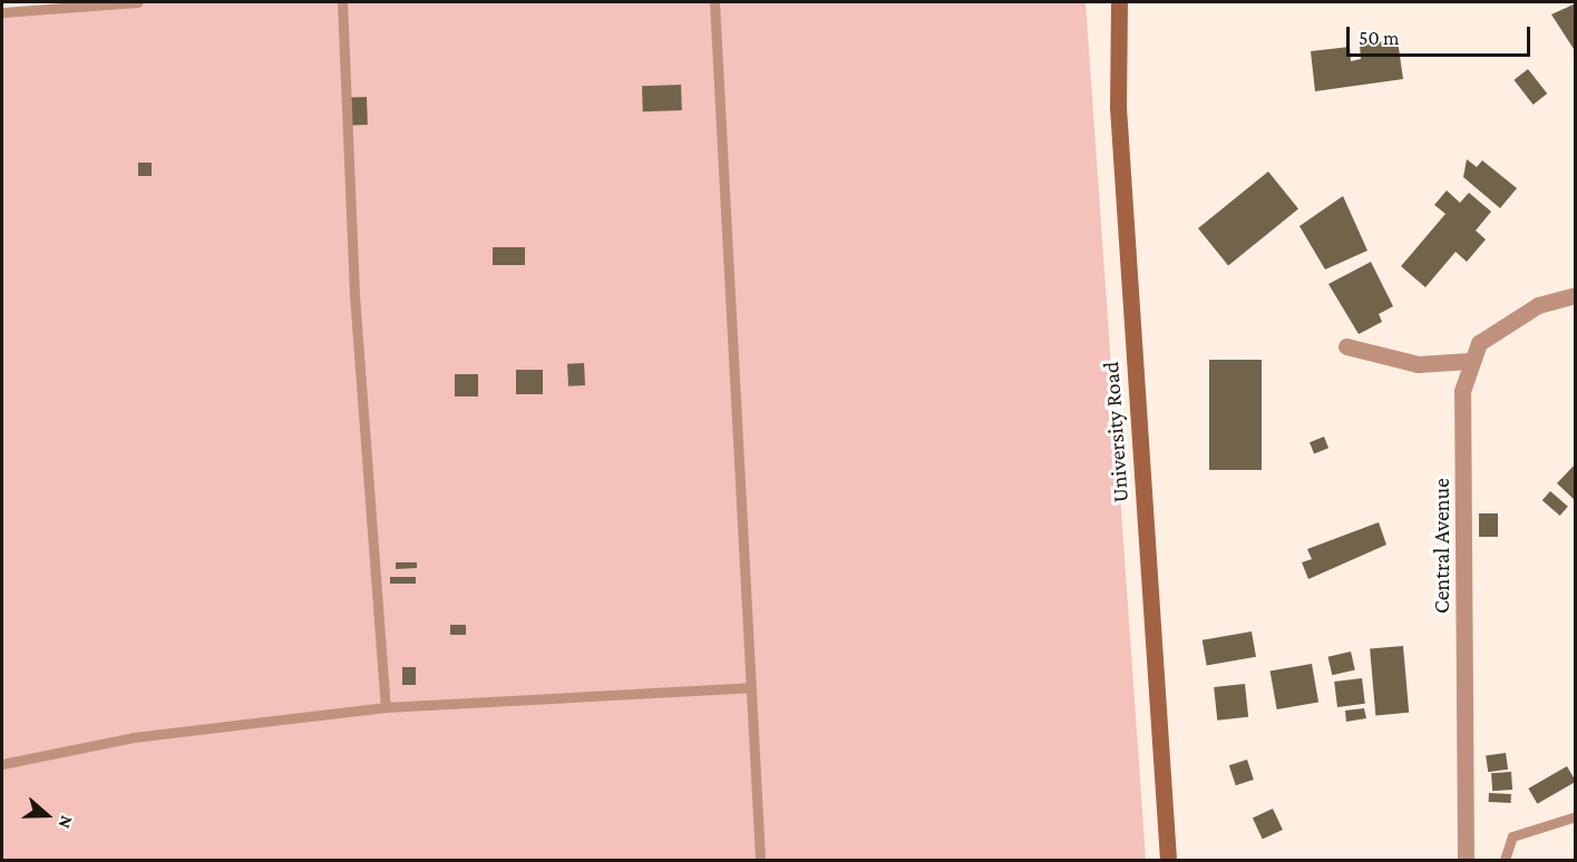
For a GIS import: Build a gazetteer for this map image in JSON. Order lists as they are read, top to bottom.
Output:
{
  "streets": {
    "main road": ["University Road"],
    "street": ["Central Avenue"]
  },
  "scale_bar": "50 m",
  "north": "right"
}
